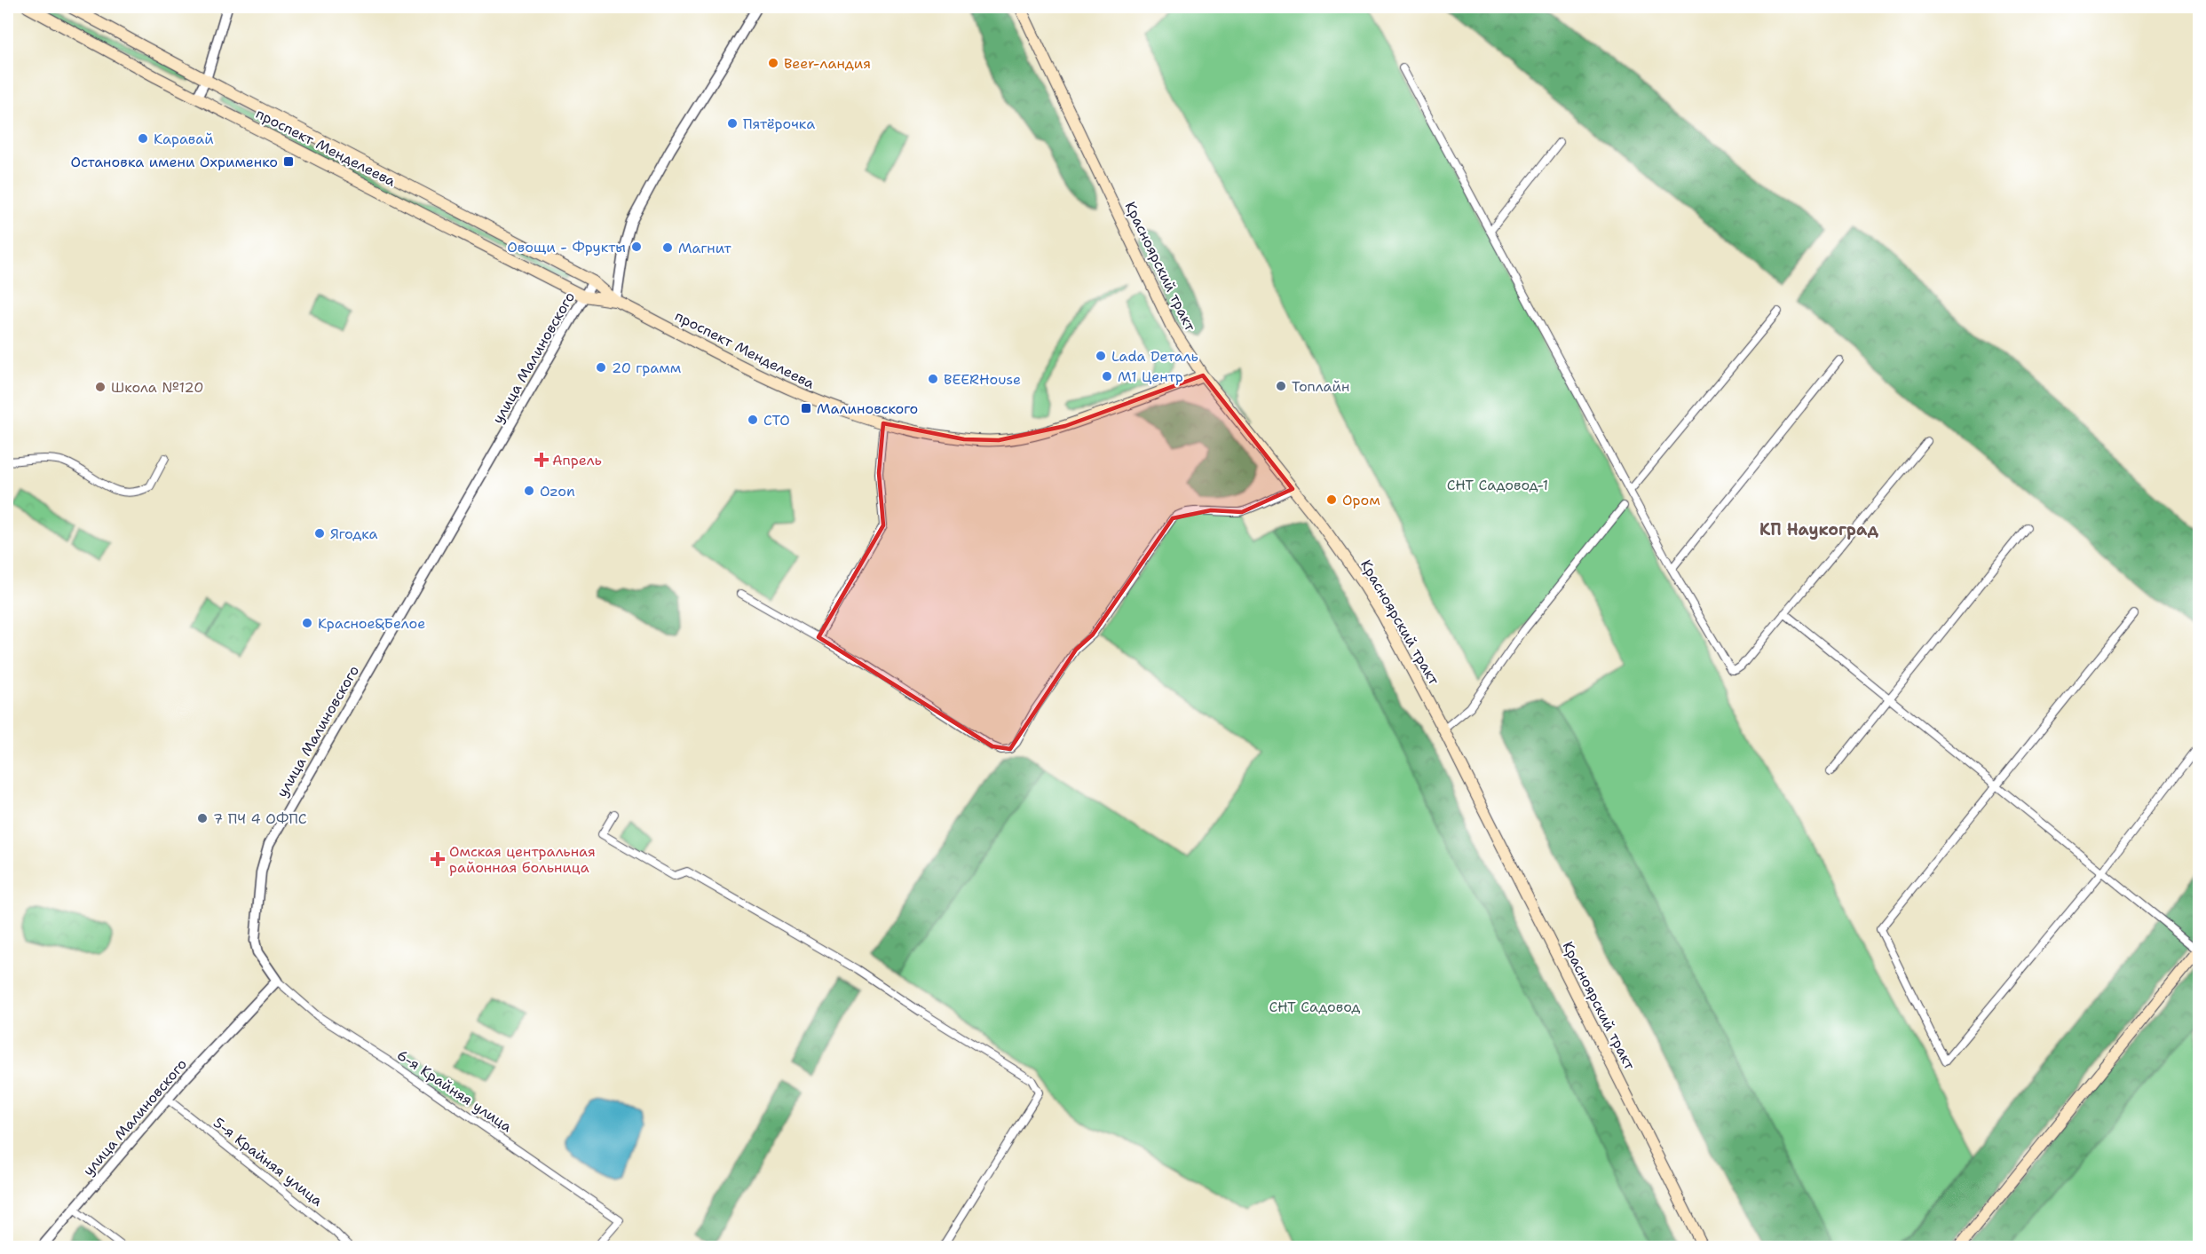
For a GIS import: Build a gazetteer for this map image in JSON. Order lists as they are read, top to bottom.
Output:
{
  "streets": {
    "main road": ["проспект Менделеева", "Красноярский тракт"],
    "street": ["улица Малиновского", "6-я Крайняя улица", "5-я Крайняя улица"]
  },
  "crossings": [
    ["проспект Менделеева", "Красноярский тракт"],
    ["проспект Менделеева", "улица Малиновского"],
    ["улица Малиновского", "6-я Крайняя улица"],
    ["улица Малиновского", "5-я Крайняя улица"]
  ],
  "districts": ["КП Наукоград"],
  "parks": ["СНТ Садовод-1", "СНТ Садовод"],
  "places": {
    "other": [
      "Beer-ландия",
      "Пятёрочка",
      "Каравай",
      "Овощи - Фрукты",
      "Магнит",
      "Lada Dеталь",
      "20 грамм",
      "М1 Центр",
      "BEERHouse",
      "Топлайн",
      "Школа №120",
      "СТО",
      "Ozon",
      "Ором",
      "Ягодка",
      "Красное&Белое",
      "7 ПЧ 4 ОФПС"
    ],
    "transit": ["Остановка имени Охрименко", "Малиновского"],
    "health": ["Апрель", "Омская центральная районная больница"]
  }
}
